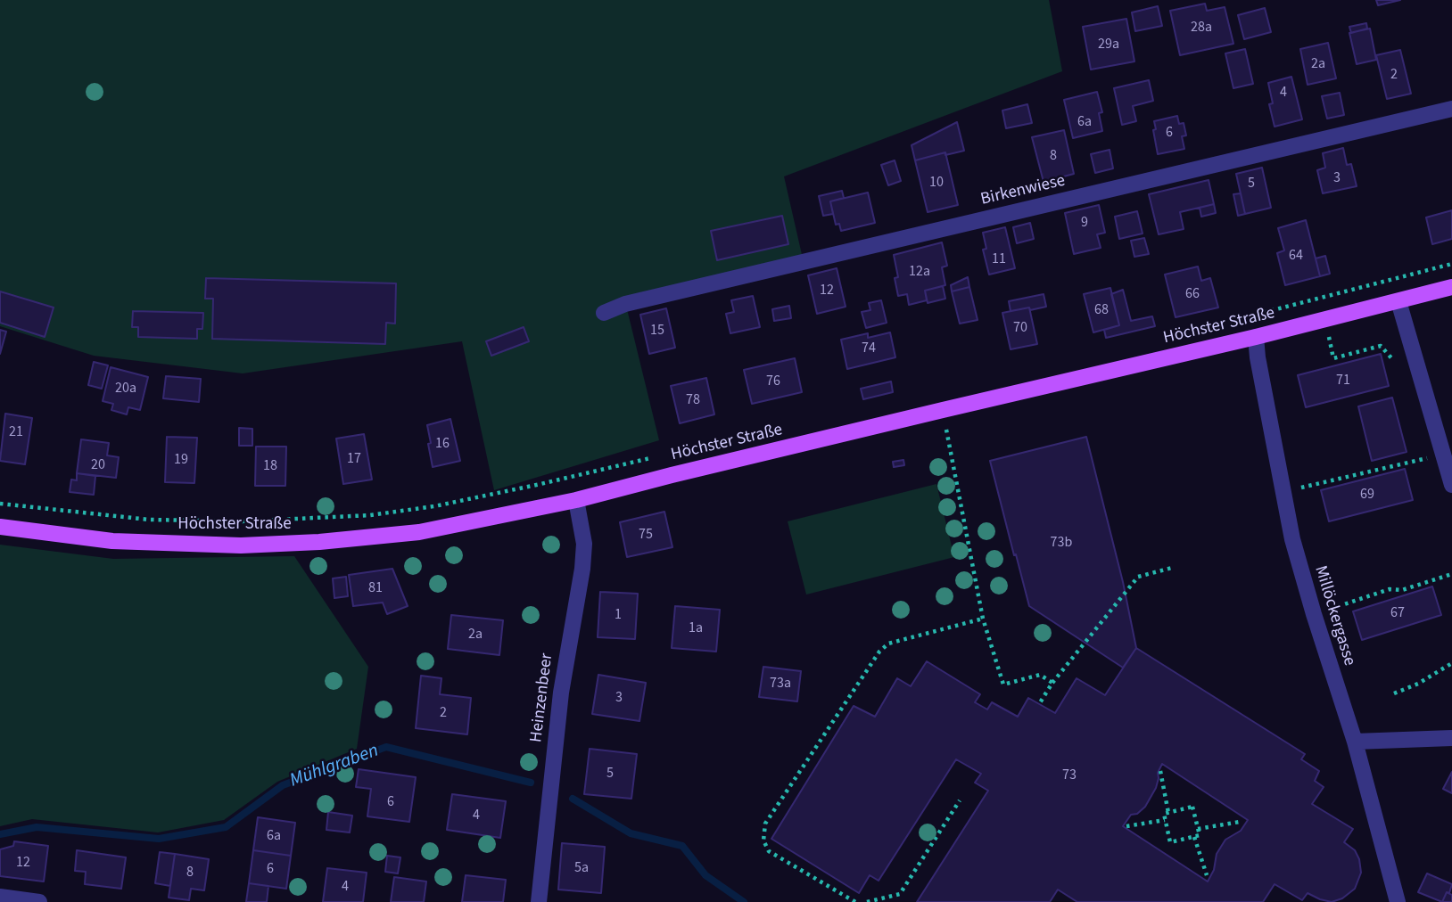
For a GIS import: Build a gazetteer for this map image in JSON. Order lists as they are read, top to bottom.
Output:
{
  "streets": {
    "main road": ["Höchster Straße"],
    "street": ["Birkenwiese", "Millöckergasse", "Heinzenbeer"]
  },
  "crossings": [
    ["Höchster Straße", "Millöckergasse"],
    ["Höchster Straße", "Heinzenbeer"]
  ],
  "water": ["Mühlgraben"],
  "house_numbers": [
    "28a",
    "29a",
    "2a",
    "2",
    "4",
    "6a",
    "6",
    "8",
    "3",
    "10",
    "5",
    "9",
    "64",
    "11",
    "12a",
    "12",
    "66",
    "68",
    "70",
    "15",
    "74",
    "71",
    "76",
    "20a",
    "78",
    "21",
    "16",
    "17",
    "19",
    "20",
    "18",
    "69",
    "75",
    "73b",
    "81",
    "67",
    "1",
    "1a",
    "2a",
    "73a",
    "3",
    "2",
    "5",
    "73",
    "6",
    "4",
    "6a",
    "12",
    "5a",
    "6",
    "8",
    "4"
  ]
}
